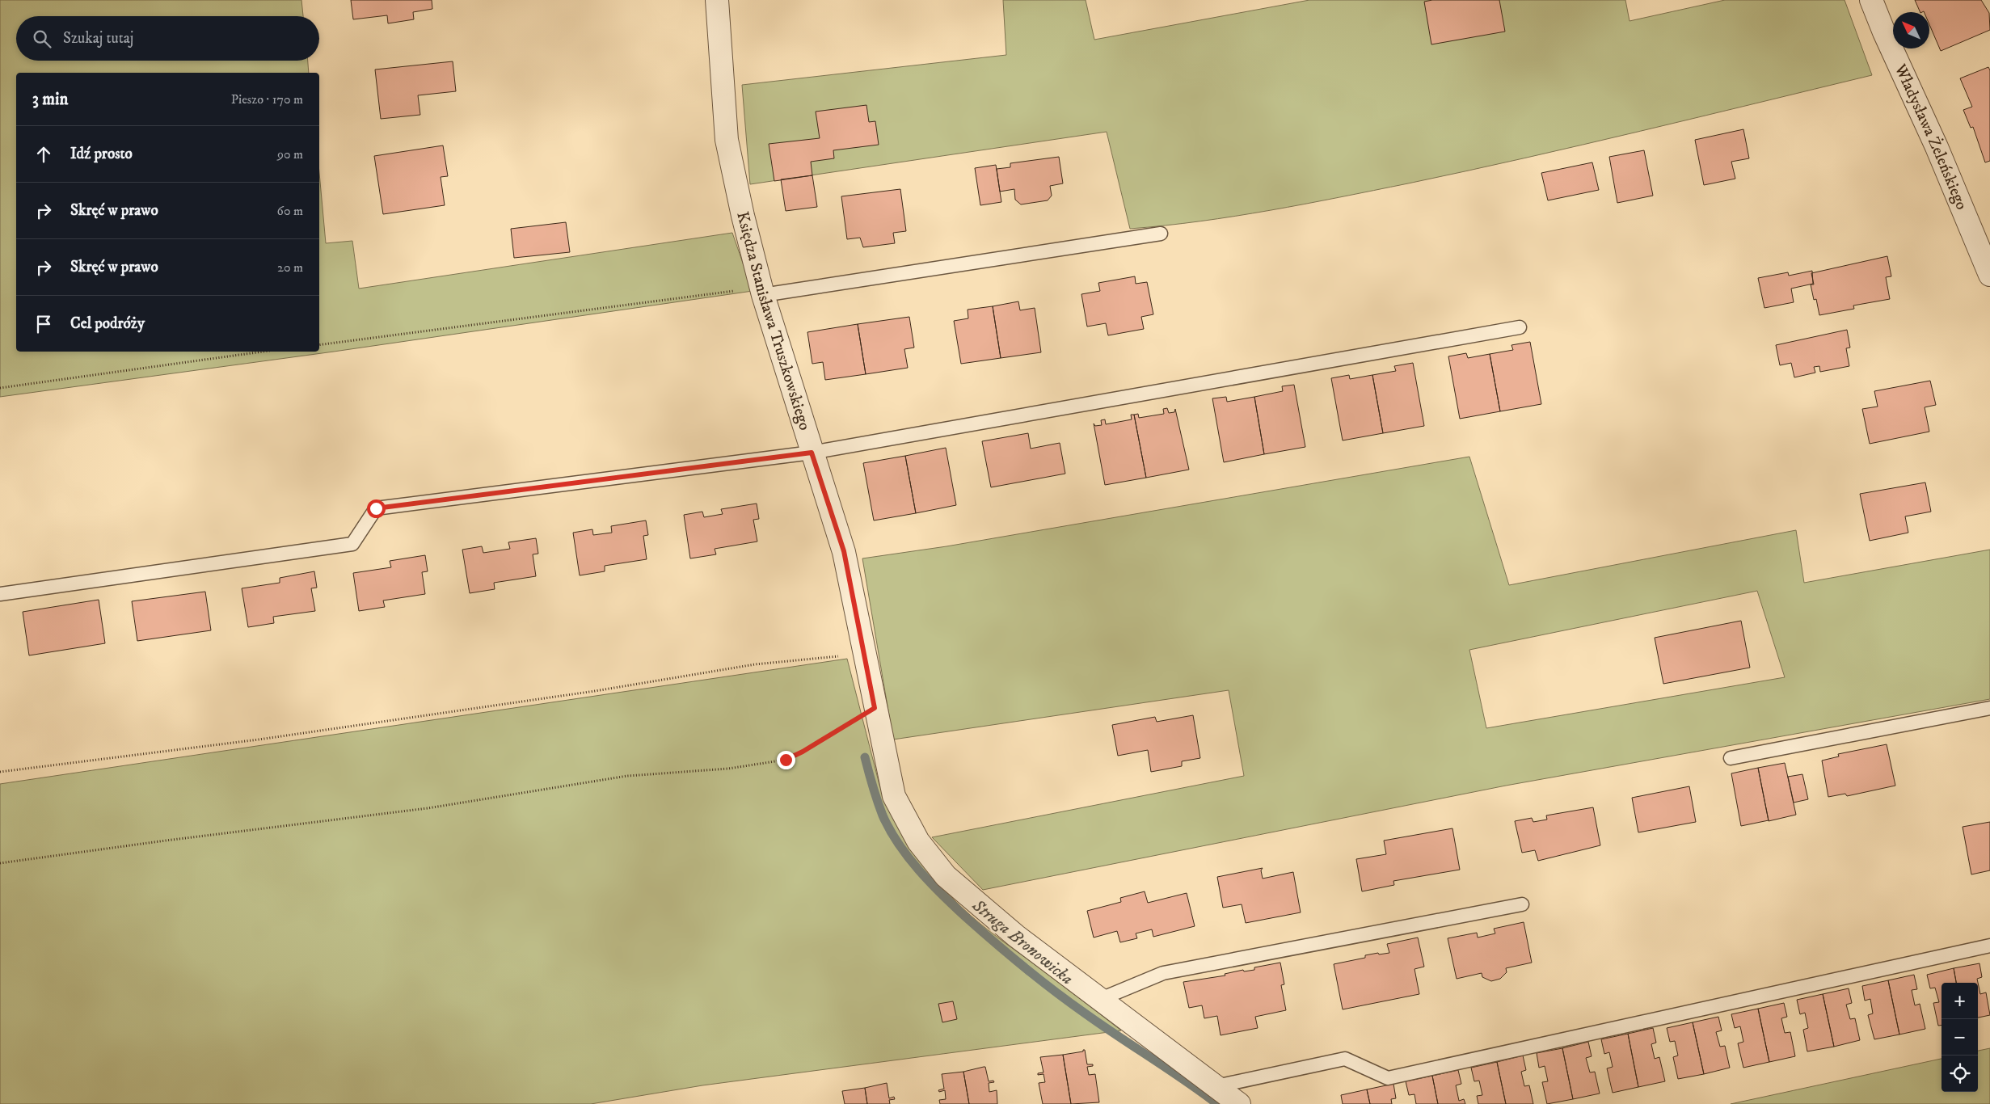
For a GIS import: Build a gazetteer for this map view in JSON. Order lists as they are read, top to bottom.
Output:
{
  "streets": {
    "street": ["Władysława Żeleńskiego", "Księdza Stanisława Truszkowskiego"]
  },
  "water": ["Struga Bronowicka"],
  "north": "top left",
  "page": {
    "search": "Szukaj tutaj",
    "heading": ["3 min", "Pieszo · 170 m"],
    "list": [
      ["Idź prosto", "90 m"],
      ["Skręć w prawo", "60 m"],
      ["Skręć w prawo", "20 m"],
      "Cel podróży"
    ],
    "map_buttons": ["+", "−"]
  }
}
